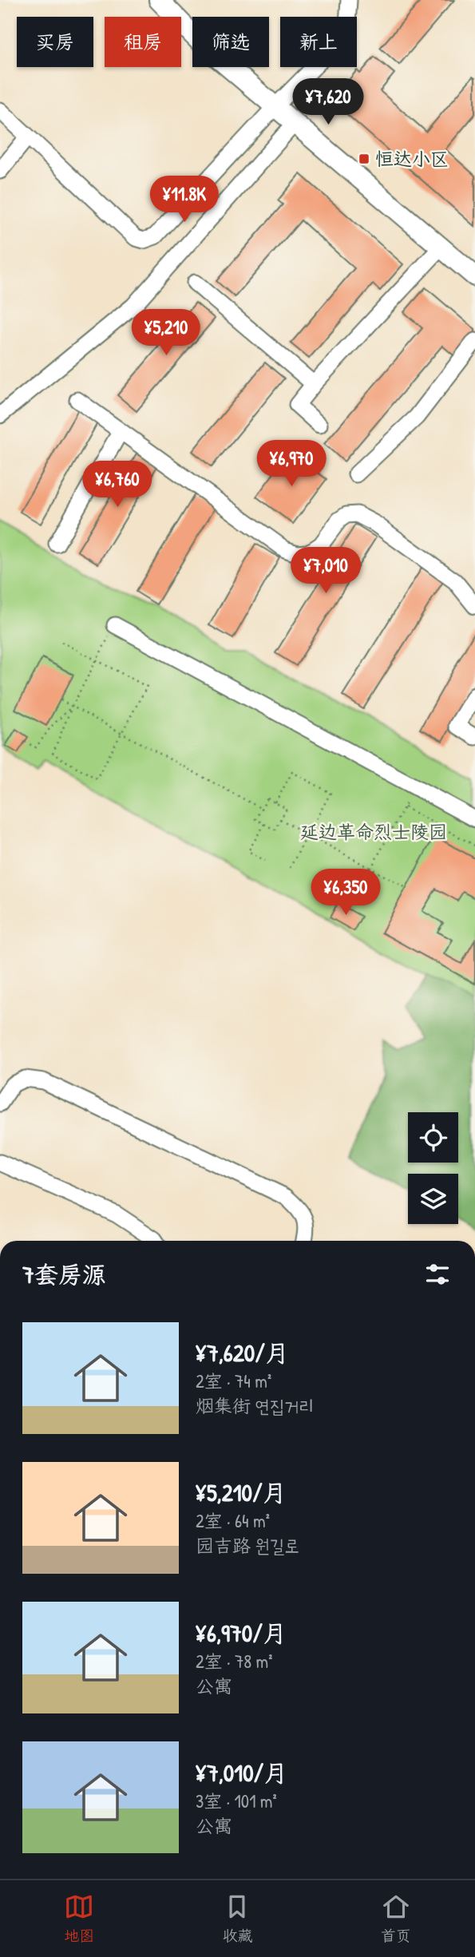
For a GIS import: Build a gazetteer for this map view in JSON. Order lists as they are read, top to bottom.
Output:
{
  "parks": ["延边革命烈士陵园"],
  "places": {
    "transit": ["恒达小区"]
  },
  "page": {
    "chip": [
      "买房",
      "租房",
      "筛选",
      "新上"
    ],
    "price": [
      "¥7,620",
      "¥11.8K",
      "¥5,210",
      "¥6,970",
      "¥6,760",
      "¥7,010",
      "¥6,350"
    ],
    "heading": "7套房源",
    "list": [
      {
        "name": "¥7,620/月",
        "note": "2室 · 74 m² · 烟集街 연집거리"
      },
      {
        "name": "¥5,210/月",
        "note": "2室 · 64 m² · 园吉路 원길로"
      },
      {
        "name": "¥6,970/月",
        "note": "2室 · 78 m² · 公寓"
      },
      {
        "name": "¥7,010/月",
        "note": "3室 · 101 m² · 公寓"
      }
    ],
    "tabs": ["地图", "收藏", "首页"]
  }
}
